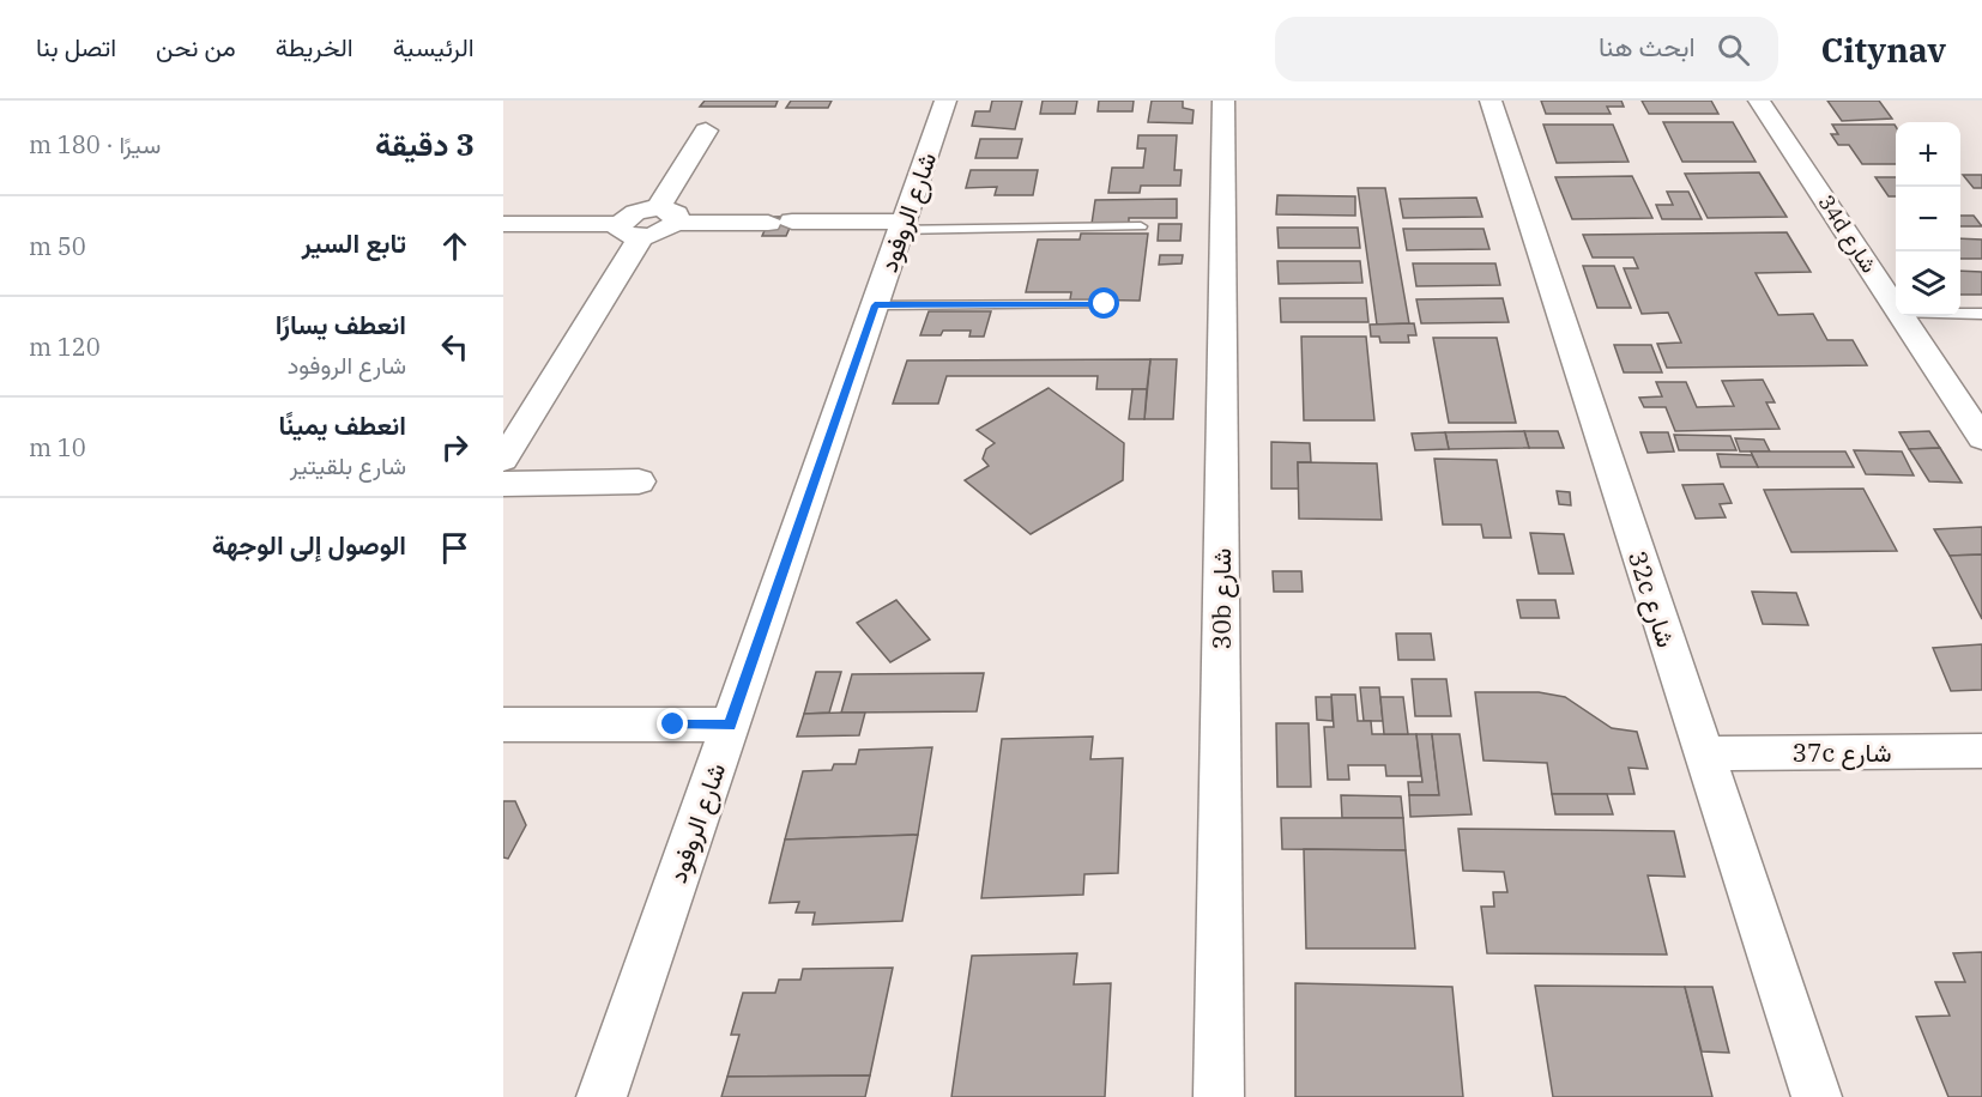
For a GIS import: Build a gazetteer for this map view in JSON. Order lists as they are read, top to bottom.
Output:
{
  "streets": {
    "street": [
      "شارع الروفود",
      "34d شارع",
      "30b شارع",
      "32c شارع",
      "37c شارع"
    ]
  },
  "crossings": [
    ["32c شارع", "37c شارع"]
  ],
  "page": {
    "header": "Citynav",
    "search": "ابحث هنا",
    "nav": [
      "الرئيسية",
      "الخريطة",
      "من نحن",
      "اتصل بنا"
    ],
    "heading": ["3 دقيقة", "سيرًا · 180 m"],
    "map_buttons": ["+", "−"],
    "list": [
      ["تابع السير", "50 m"],
      ["انعطف يسارًا", "شارع الروفود", "120 m"],
      ["انعطف يمينًا", "شارع بلقيتير", "10 m"],
      "الوصول إلى الوجهة"
    ]
  }
}
